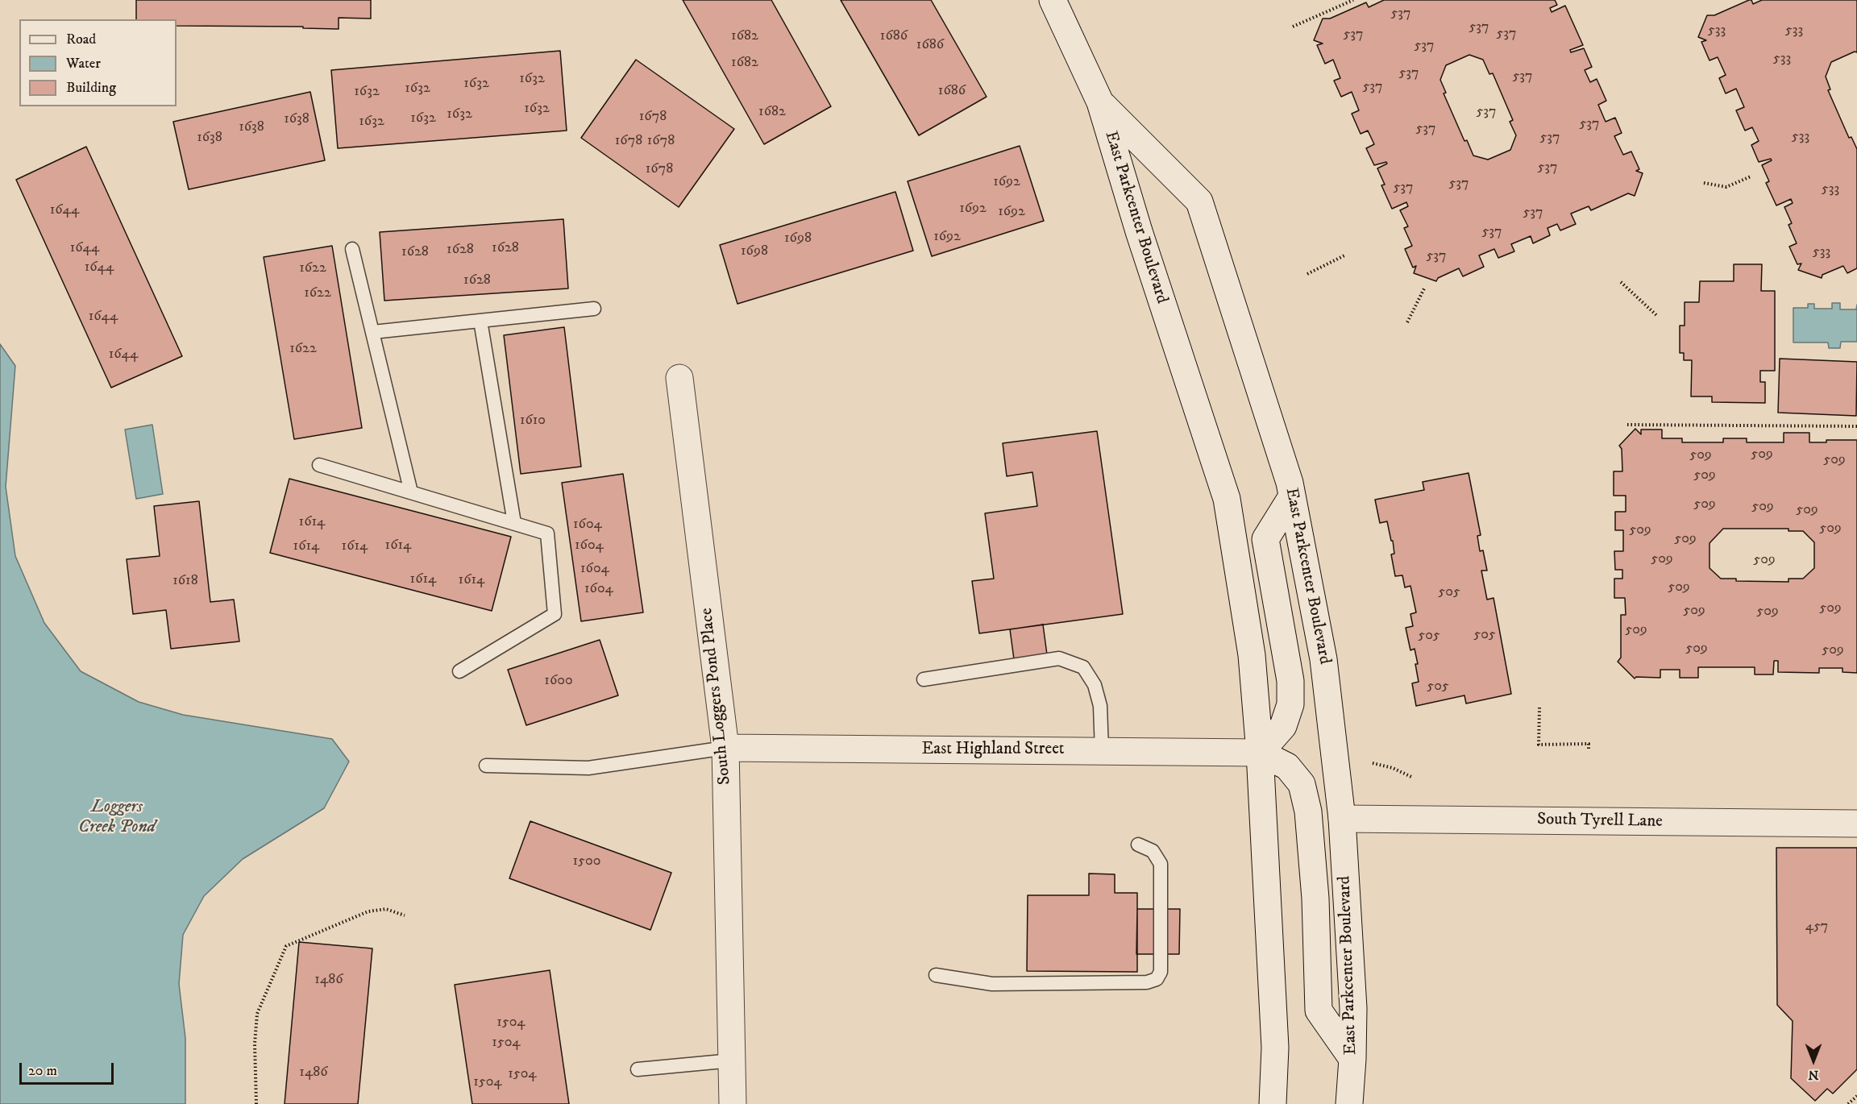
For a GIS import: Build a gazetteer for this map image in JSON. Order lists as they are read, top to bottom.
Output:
{
  "streets": {
    "main road": [
      "East Parkcenter Boulevard",
      "South Loggers Pond Place",
      "East Highland Street",
      "South Tyrell Lane"
    ]
  },
  "crossings": [
    ["East Parkcenter Boulevard", "East Highland Street"],
    ["East Parkcenter Boulevard", "South Tyrell Lane"],
    ["South Loggers Pond Place", "East Highland Street"]
  ],
  "water": ["Loggers Creek Pond"],
  "house_numbers": [
    "537",
    "537",
    "533",
    "533",
    "537",
    "537",
    "1682",
    "1686",
    "1686",
    "537",
    "533",
    "1682",
    "537",
    "537",
    "1632",
    "1632",
    "537",
    "1632",
    "1686",
    "1632",
    "1632",
    "1682",
    "537",
    "1632",
    "1678",
    "1632",
    "1638",
    "1632",
    "537",
    "1638",
    "537",
    "533",
    "1638",
    "537",
    "1678",
    "1678",
    "537",
    "1678",
    "1692",
    "537",
    "537",
    "533",
    "1692",
    "1644",
    "1692",
    "537",
    "537",
    "1692",
    "1698",
    "1644",
    "1628",
    "1628",
    "1698",
    "1628",
    "533",
    "537",
    "1644",
    "1622",
    "1628",
    "1622",
    "1644",
    "1622",
    "1644",
    "1610",
    "509",
    "509",
    "509",
    "509",
    "509",
    "509",
    "509",
    "1614",
    "1604",
    "509",
    "509",
    "509",
    "1614",
    "1604",
    "1614",
    "1614",
    "509",
    "509",
    "1604",
    "1614",
    "1614",
    "1618",
    "509",
    "1604",
    "505",
    "509",
    "509",
    "509",
    "509",
    "505",
    "505",
    "509",
    "509",
    "1600",
    "505",
    "1500",
    "457",
    "1486",
    "1504",
    "1504",
    "1486",
    "1504",
    "1504"
  ],
  "legend": ["Road", "Water", "Building"],
  "scale_bar": "20 m",
  "north": "bottom"
}
